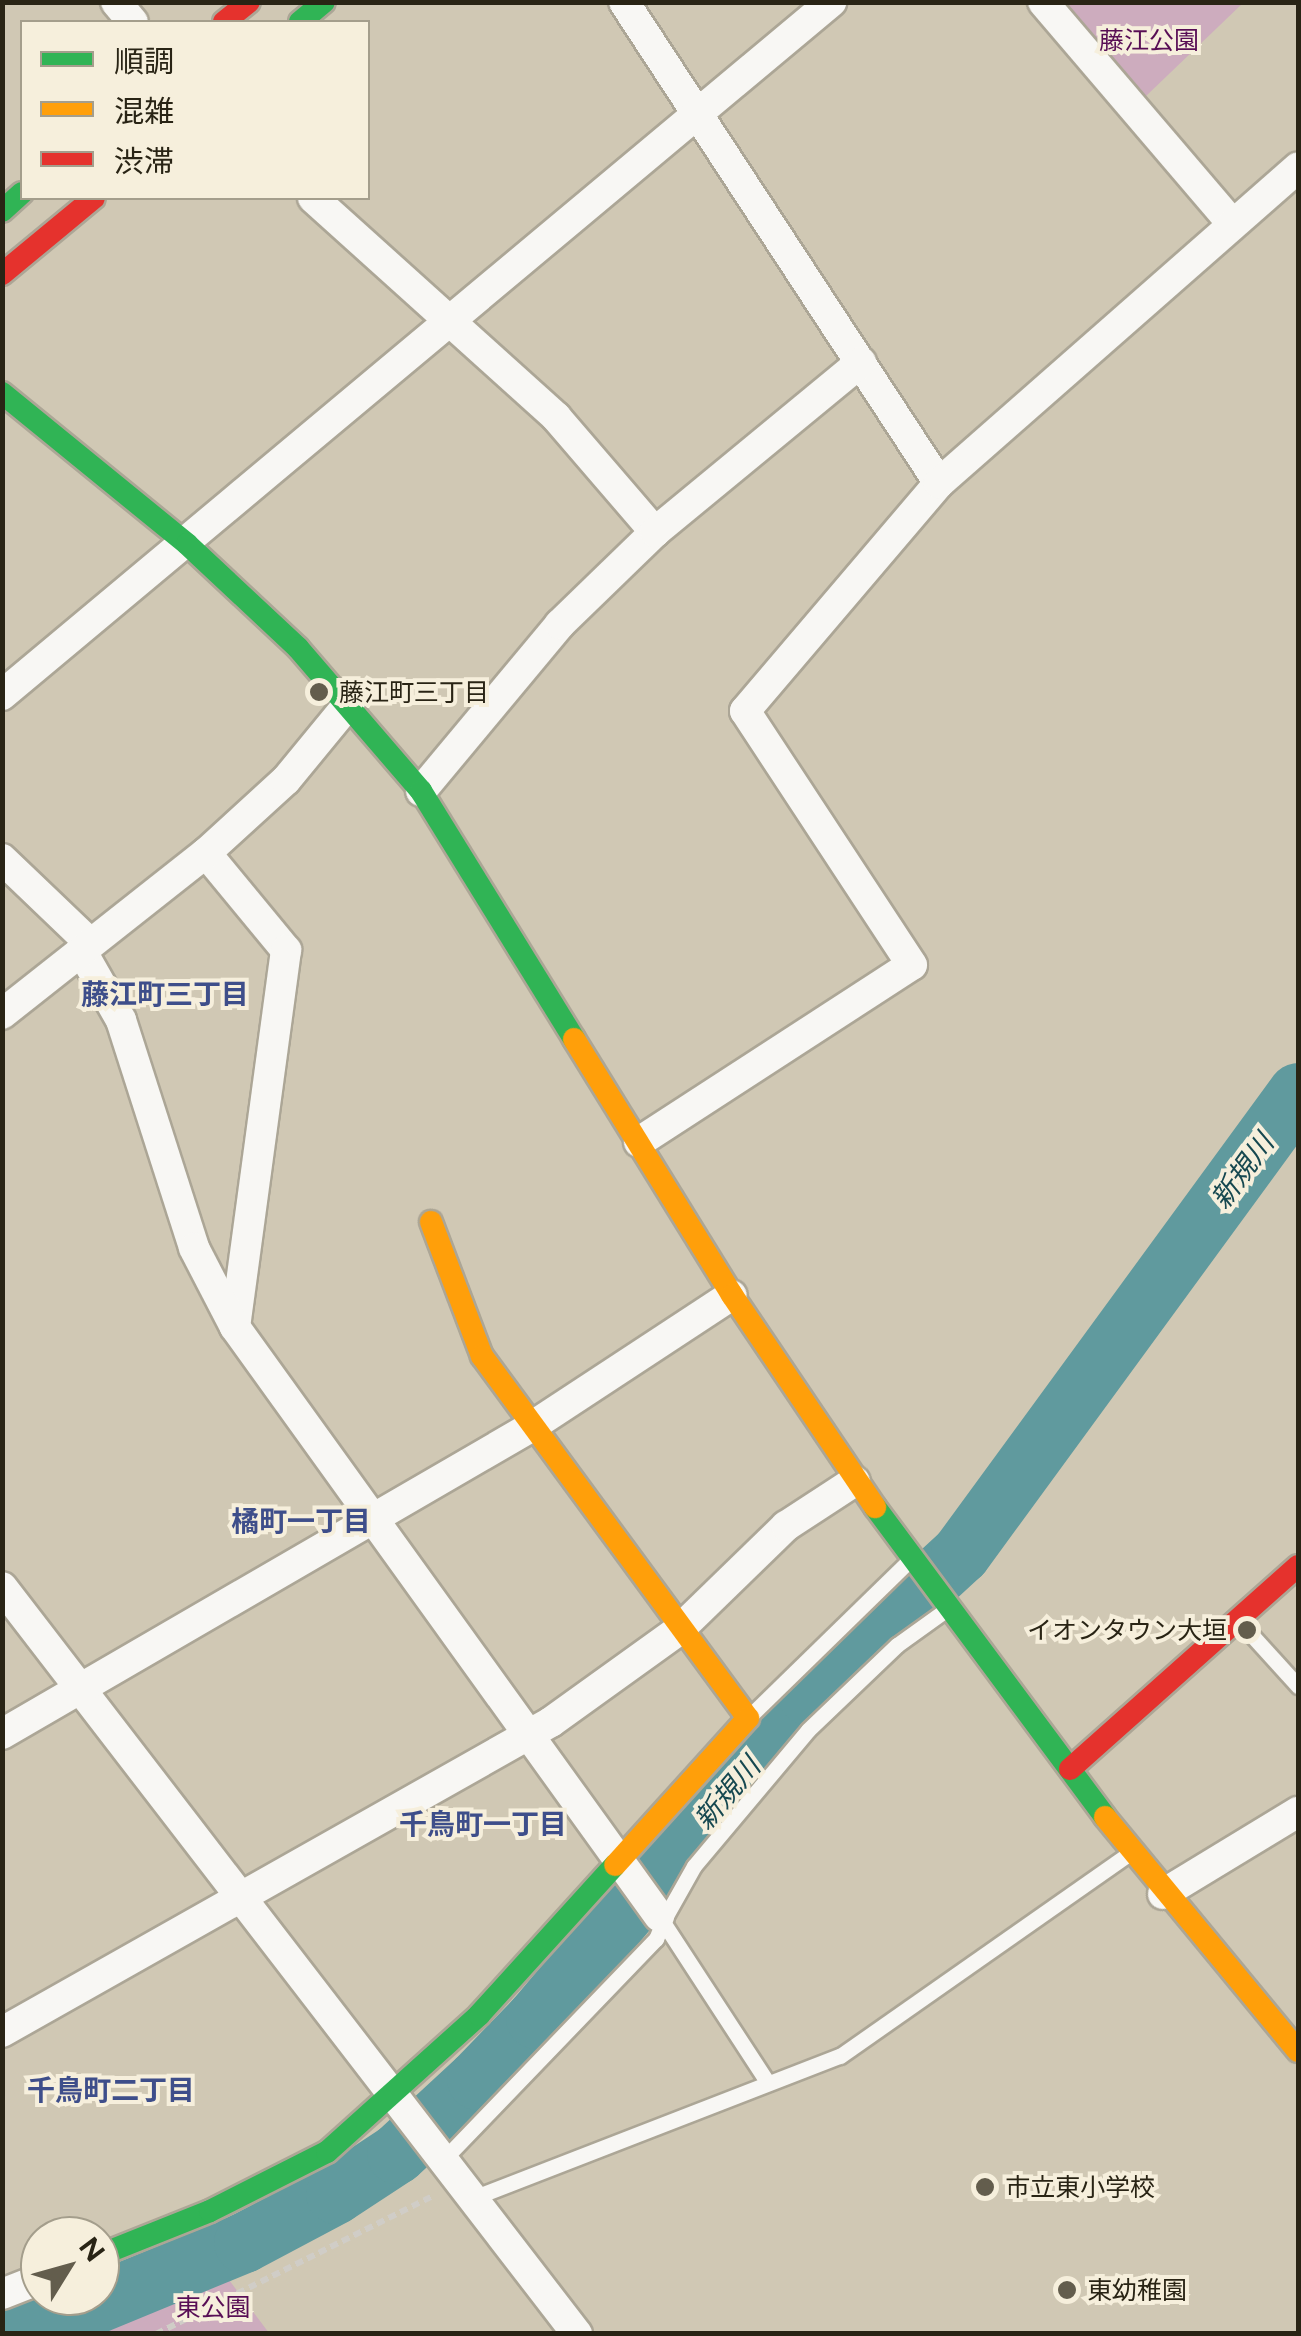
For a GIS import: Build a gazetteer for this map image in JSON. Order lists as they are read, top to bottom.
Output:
{
  "districts": [
    "藤江町三丁目",
    "橘町一丁目",
    "千鳥町一丁目",
    "千鳥町二丁目"
  ],
  "water": ["新規川"],
  "parks": ["藤江公園", "東公園"],
  "places": [
    "藤江町三丁目",
    "イオンタウン大垣",
    "市立東小学校",
    "東幼稚園"
  ],
  "legend": ["順調", "混雑", "渋滞"],
  "north": "top right"
}
